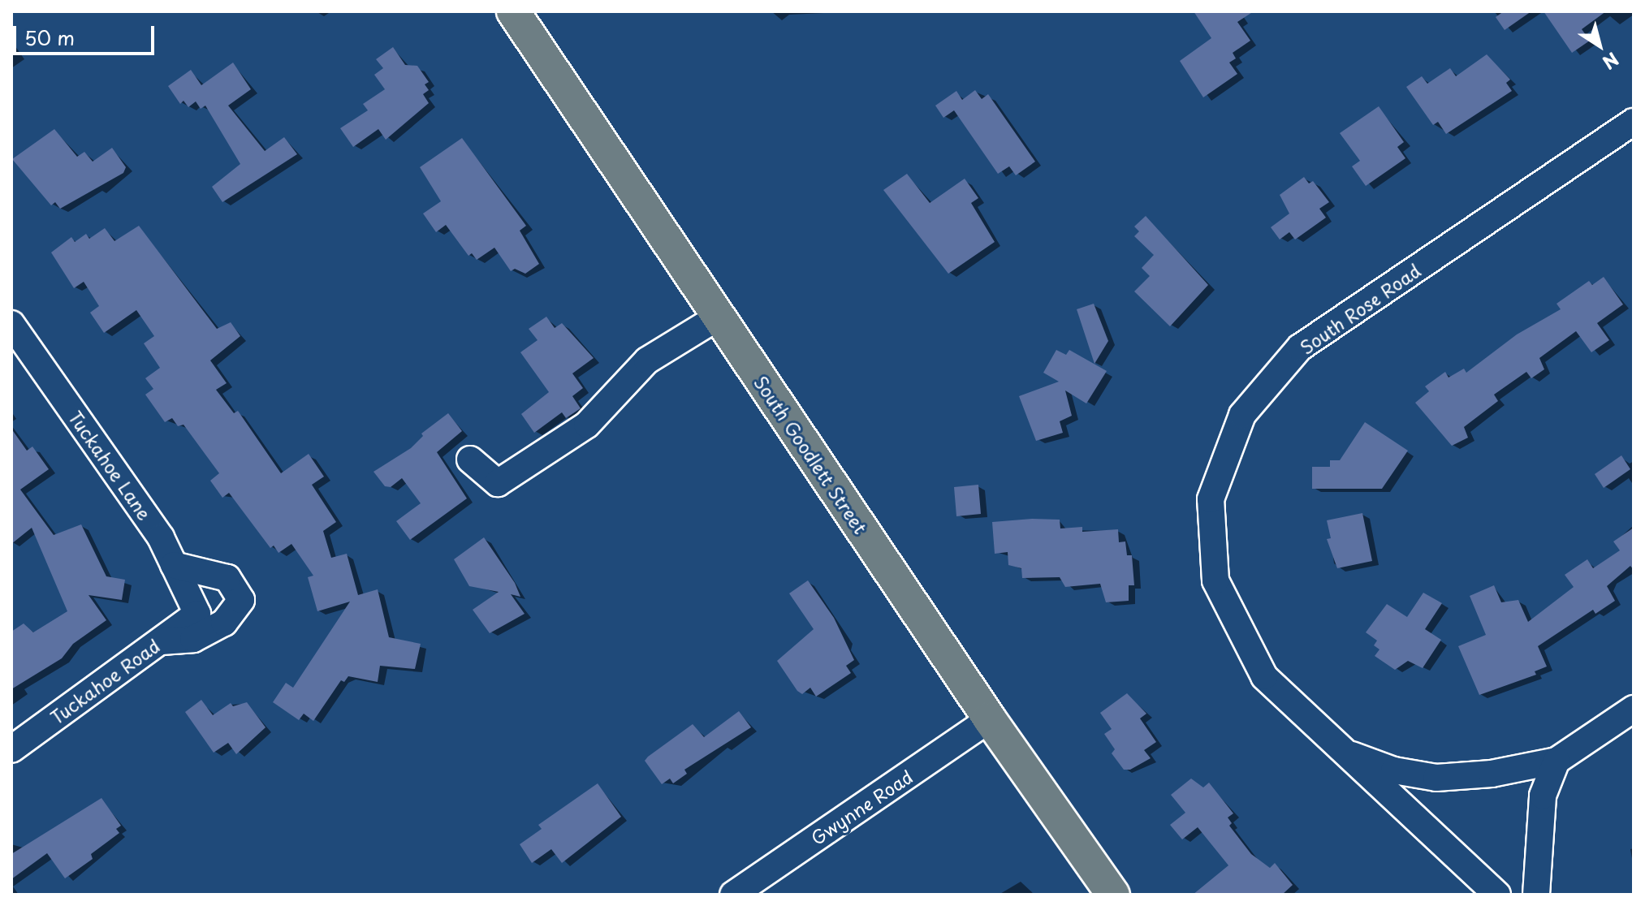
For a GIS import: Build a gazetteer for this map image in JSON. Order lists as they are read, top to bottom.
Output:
{
  "streets": {
    "main road": ["South Goodlett Street"],
    "street": [
      "South Rose Road",
      "Tuckahoe Lane",
      "Tuckahoe Road",
      "Gwynne Road"
    ]
  },
  "crossings": [
    ["South Goodlett Street", "Gwynne Road"],
    ["Tuckahoe Lane", "Tuckahoe Road"]
  ],
  "scale_bar": "50 m",
  "north": "bottom right"
}
